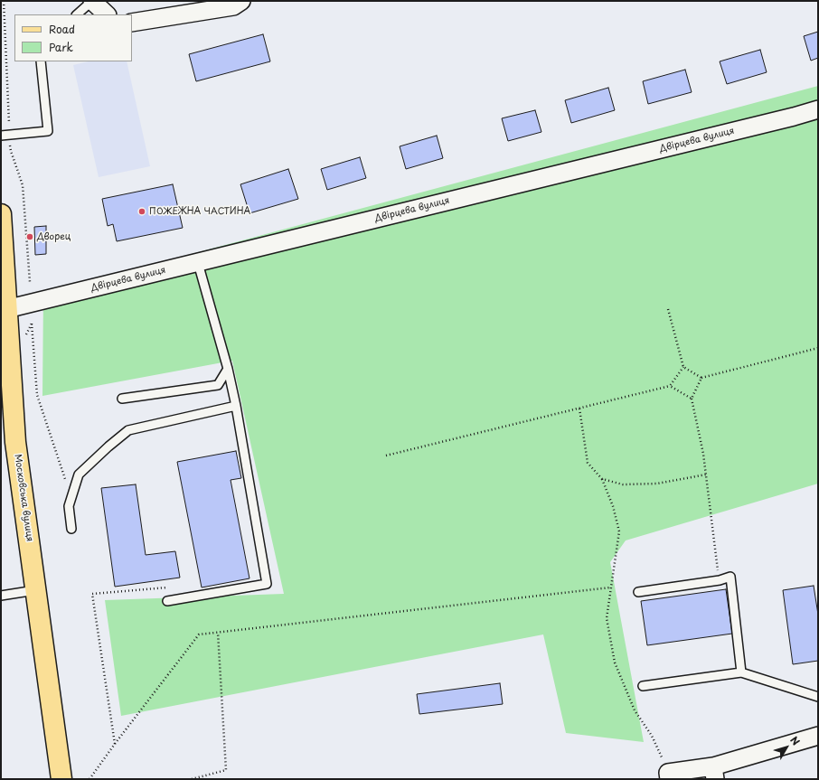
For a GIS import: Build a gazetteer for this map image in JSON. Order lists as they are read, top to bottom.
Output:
{
  "streets": {
    "main road": ["Московська вулиця"],
    "street": ["Двірцева вулиця"]
  },
  "crossings": [
    ["Двірцева вулиця", "Московська вулиця"]
  ],
  "places": ["ПОЖЕЖНА ЧАСТИНА", "Дворец"],
  "legend": ["Road", "Park"],
  "north": "top right"
}
